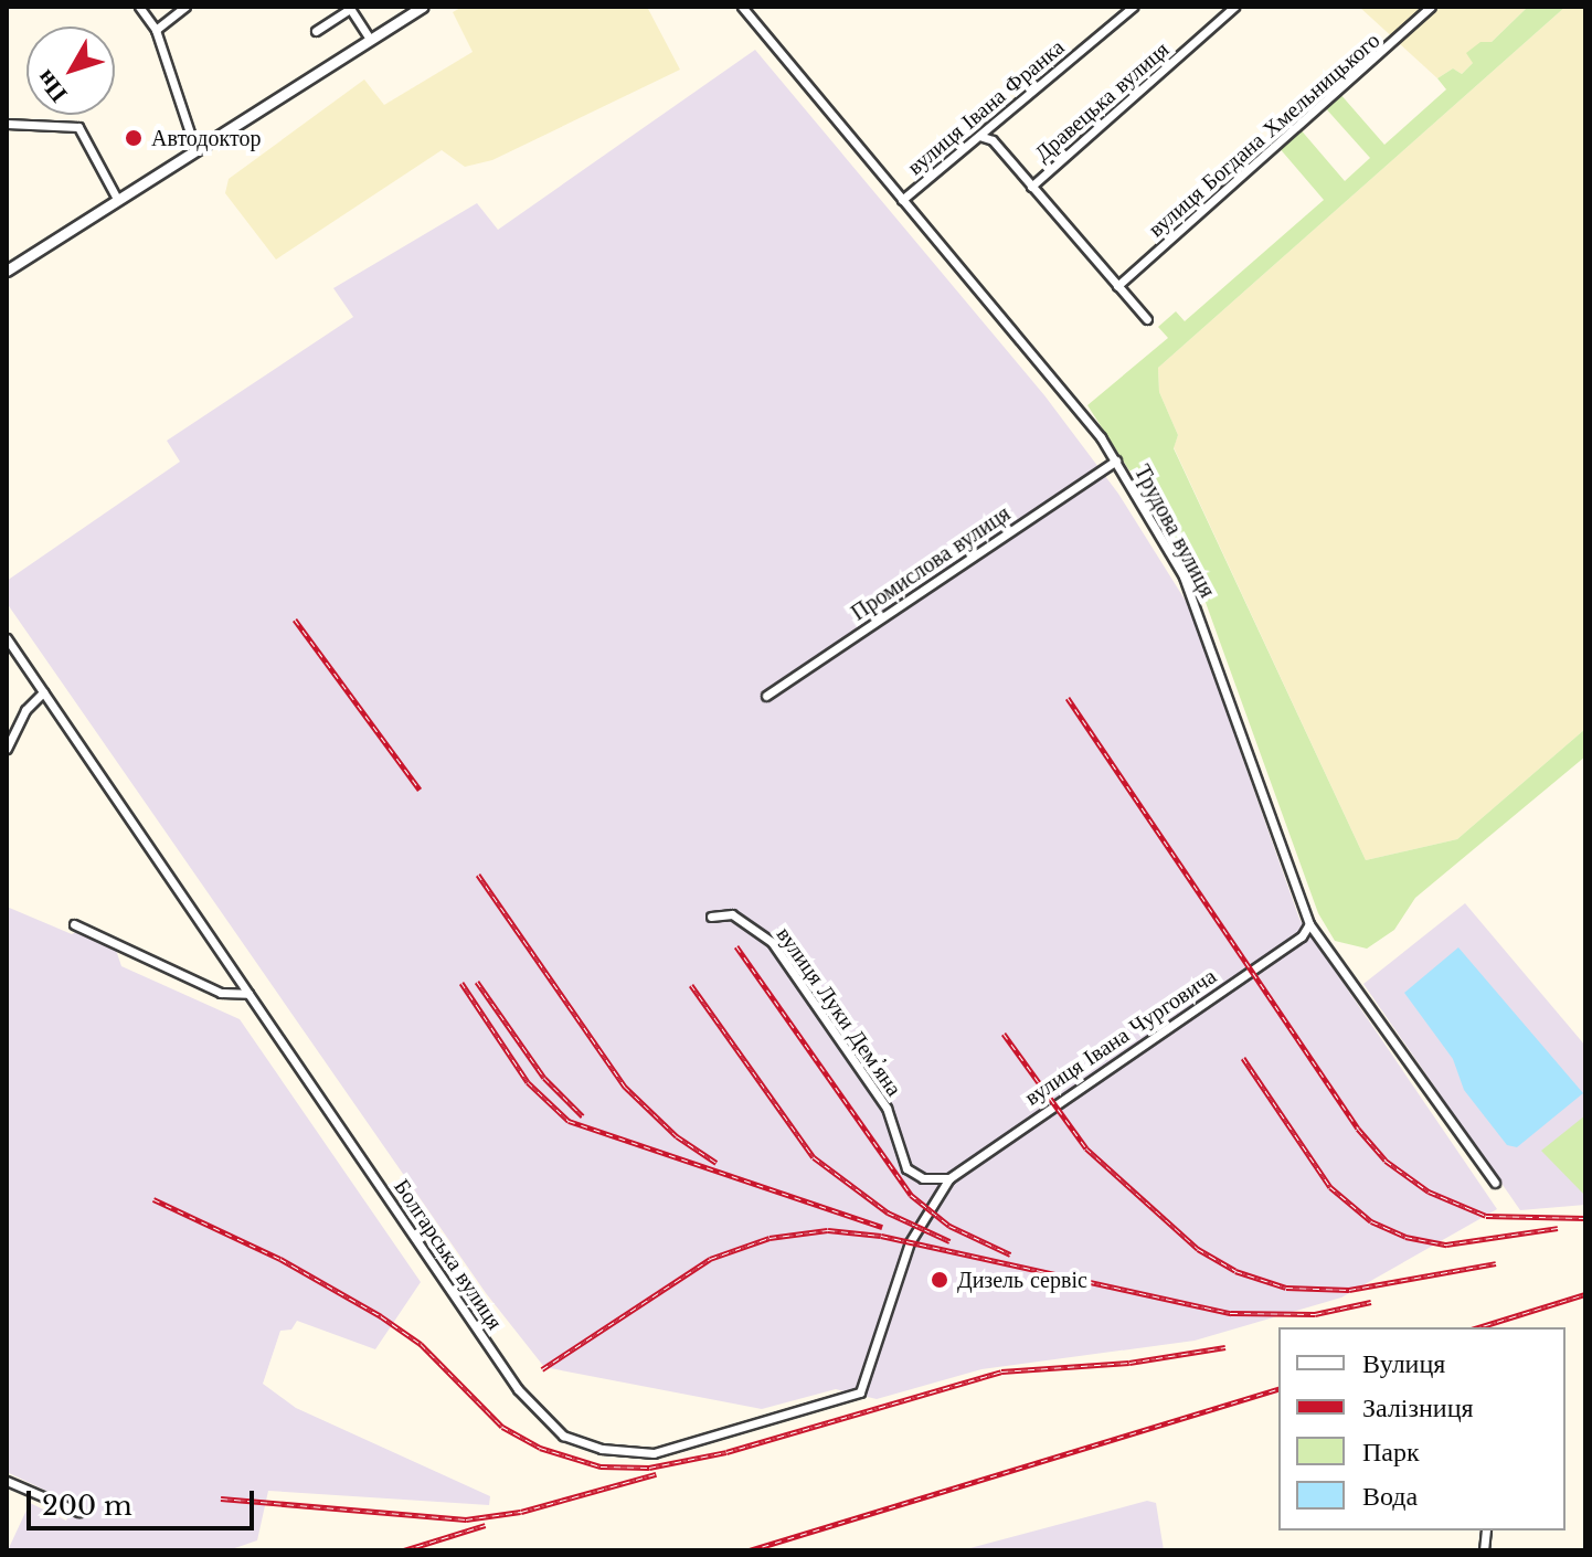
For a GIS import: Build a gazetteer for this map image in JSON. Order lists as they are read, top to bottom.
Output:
{
  "streets": {
    "street": [
      "Дравецька вулиця",
      "вулиця Івана Франка",
      "вулиця Богдана Хмельницького",
      "Трудова вулиця",
      "Промислова вулиця",
      "вулиця Луки Демʼяна",
      "вулиця Івана Чурговича",
      "Болгарська вулиця"
    ]
  },
  "crossings": [
    ["вулиця Івана Франка", "Трудова вулиця"],
    ["Трудова вулиця", "Промислова вулиця"],
    ["Трудова вулиця", "вулиця Івана Чурговича"],
    ["вулиця Луки Демʼяна", "вулиця Івана Чурговича"],
    ["вулиця Луки Демʼяна", "Болгарська вулиця"],
    ["вулиця Івана Чурговича", "Болгарська вулиця"]
  ],
  "places": ["Автодоктор", "Дизель сервіс"],
  "legend": [
    "Вулиця",
    "Залізниця",
    "Парк",
    "Вода"
  ],
  "scale_bar": "200 m",
  "north": "bottom left"
}
